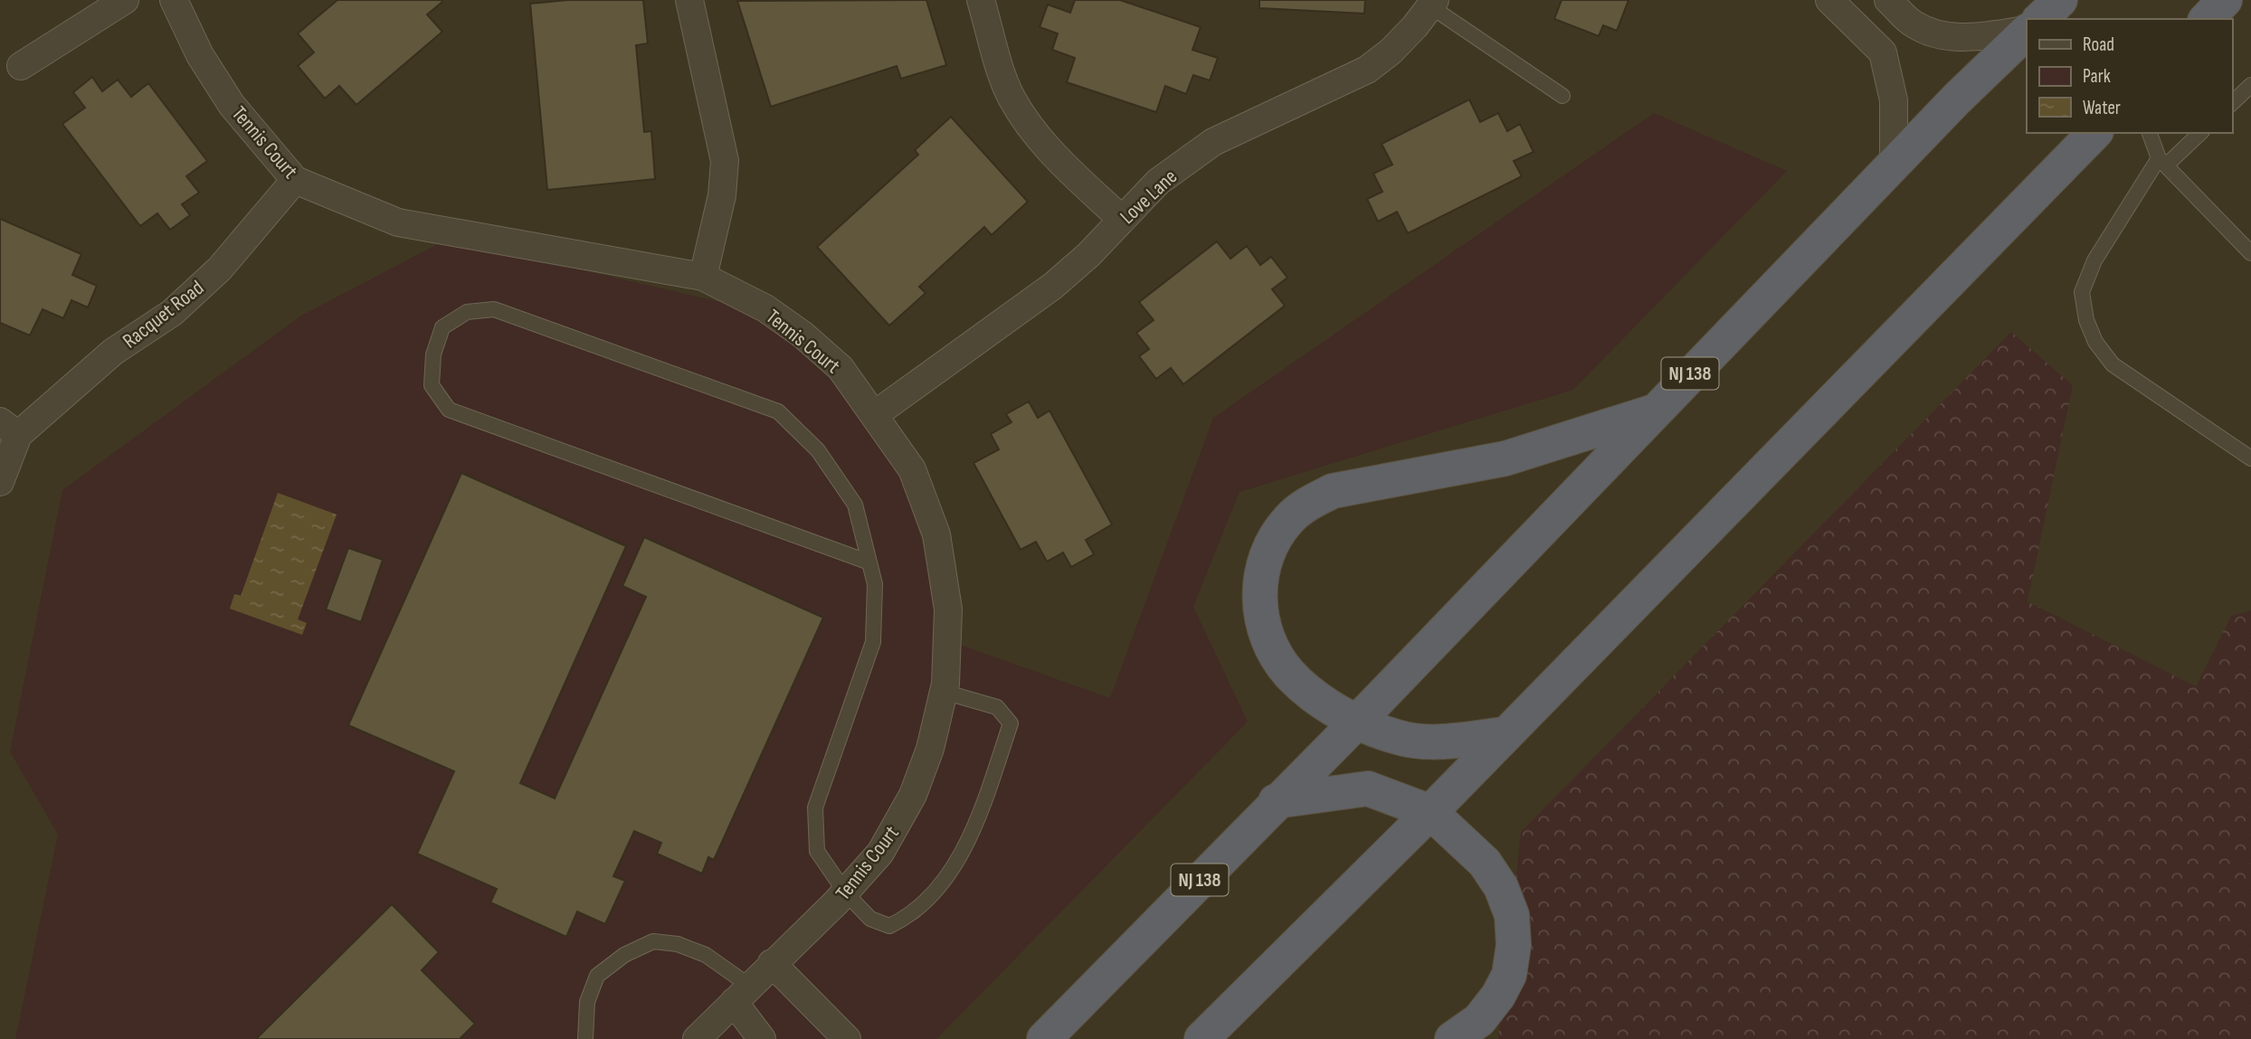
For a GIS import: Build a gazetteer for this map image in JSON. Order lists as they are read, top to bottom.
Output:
{
  "streets": {
    "highway": ["NJ 138"],
    "street": ["Tennis Court", "Love Lane", "Racquet Road"]
  },
  "crossings": [
    ["Tennis Court", "Love Lane"],
    ["Tennis Court", "Racquet Road"]
  ],
  "legend": ["Road", "Park", "Water"]
}
